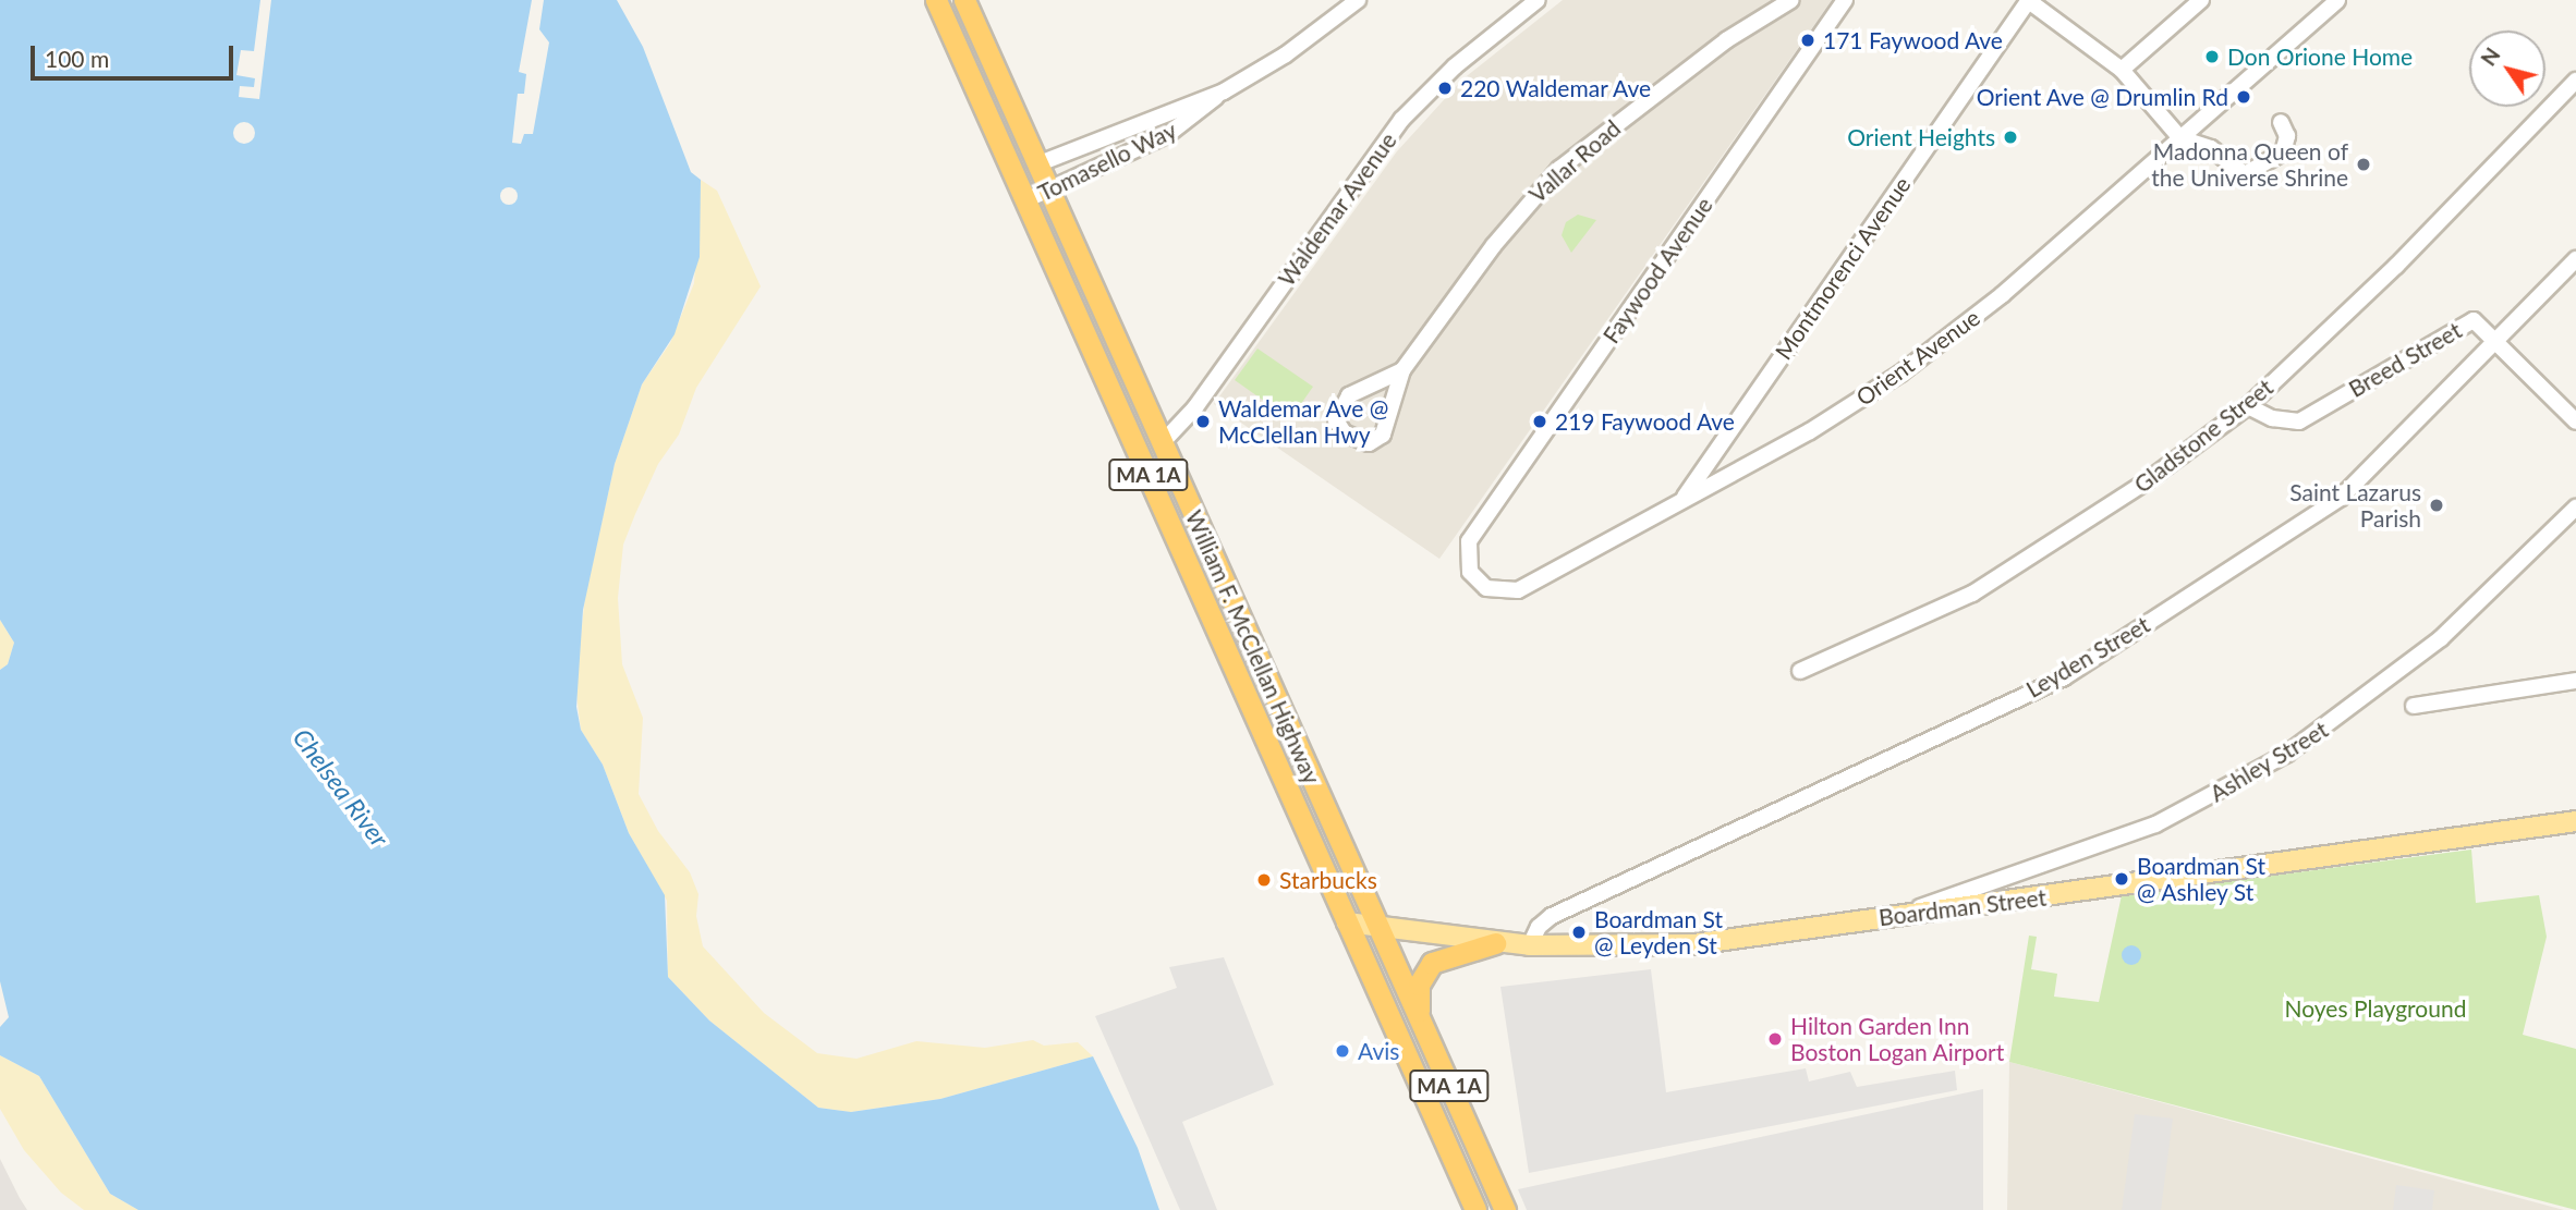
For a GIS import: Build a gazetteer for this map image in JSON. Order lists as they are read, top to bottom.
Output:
{
  "streets": {
    "highway": ["MA 1A", "William F. McClellan Highway"],
    "main road": ["Boardman Street"],
    "street": [
      "Tomasello Way",
      "Vallar Road",
      "Waldemar Avenue",
      "Montmorenci Avenue",
      "Faywood Avenue",
      "Orient Avenue",
      "Breed Street",
      "Gladstone Street",
      "Leyden Street",
      "Ashley Street"
    ]
  },
  "crossings": [
    ["Tomasello Way", "William F. McClellan Highway"],
    ["Waldemar Avenue", "William F. McClellan Highway"],
    ["Montmorenci Avenue", "Orient Avenue"],
    ["Faywood Avenue", "Orient Avenue"],
    ["Breed Street", "Gladstone Street"],
    ["Breed Street", "Leyden Street"],
    ["William F. McClellan Highway", "Boardman Street"],
    ["Leyden Street", "Boardman Street"],
    ["Ashley Street", "Boardman Street"]
  ],
  "water": ["Chelsea River"],
  "parks": ["Noyes Playground"],
  "places": [
    "171 Faywood Ave",
    "Don Orione Home",
    "220 Waldemar Ave",
    "Orient Ave @ Drumlin Rd",
    "Orient Heights",
    "Madonna Queen of the Universe Shrine",
    "Waldemar Ave @ McClellan Hwy",
    "219 Faywood Ave",
    "Saint Lazarus Parish",
    "Boardman St @ Ashley St",
    "Starbucks",
    "Boardman St @ Leyden St",
    "Hilton Garden Inn Boston Logan Airport",
    "Avis"
  ],
  "scale_bar": "100 m",
  "north": "top left"
}
